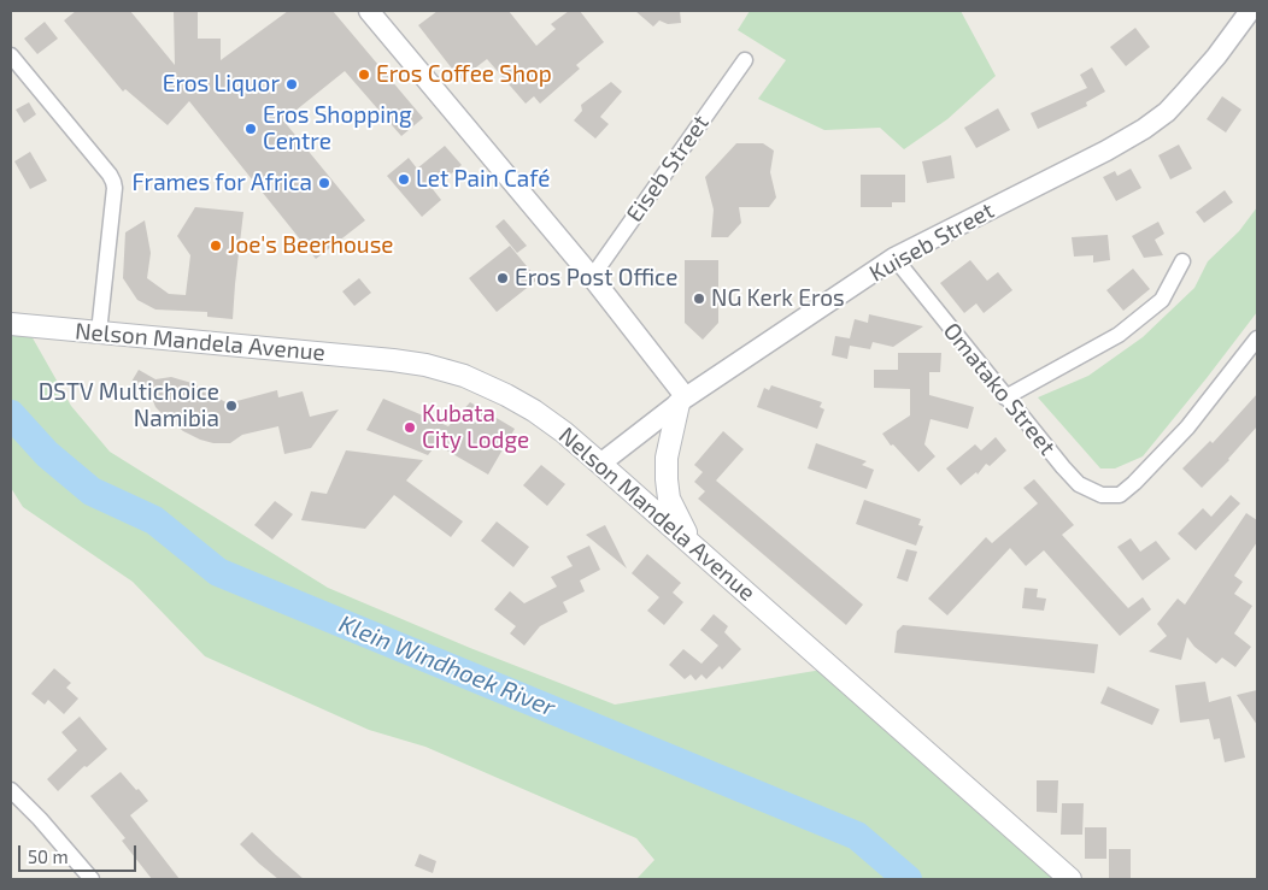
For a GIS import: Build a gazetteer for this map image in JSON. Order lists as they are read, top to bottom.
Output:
{
  "streets": {
    "main road": ["Nelson Mandela Avenue"],
    "street": ["Eiseb Street", "Kuiseb Street", "Omatako Street"]
  },
  "crossings": [
    ["Kuiseb Street", "Nelson Mandela Avenue"],
    ["Kuiseb Street", "Omatako Street"]
  ],
  "water": ["Klein Windhoek River"],
  "places": [
    "Eros Coffee Shop",
    "Eros Liquor",
    "Eros Shopping Centre",
    "Let Pain Café",
    "Frames for Africa",
    "Joe's Beerhouse",
    "Eros Post Office",
    "NG Kerk Eros",
    "DSTV Multichoice Namibia",
    "Kubata City Lodge"
  ],
  "scale_bar": "50 m"
}
